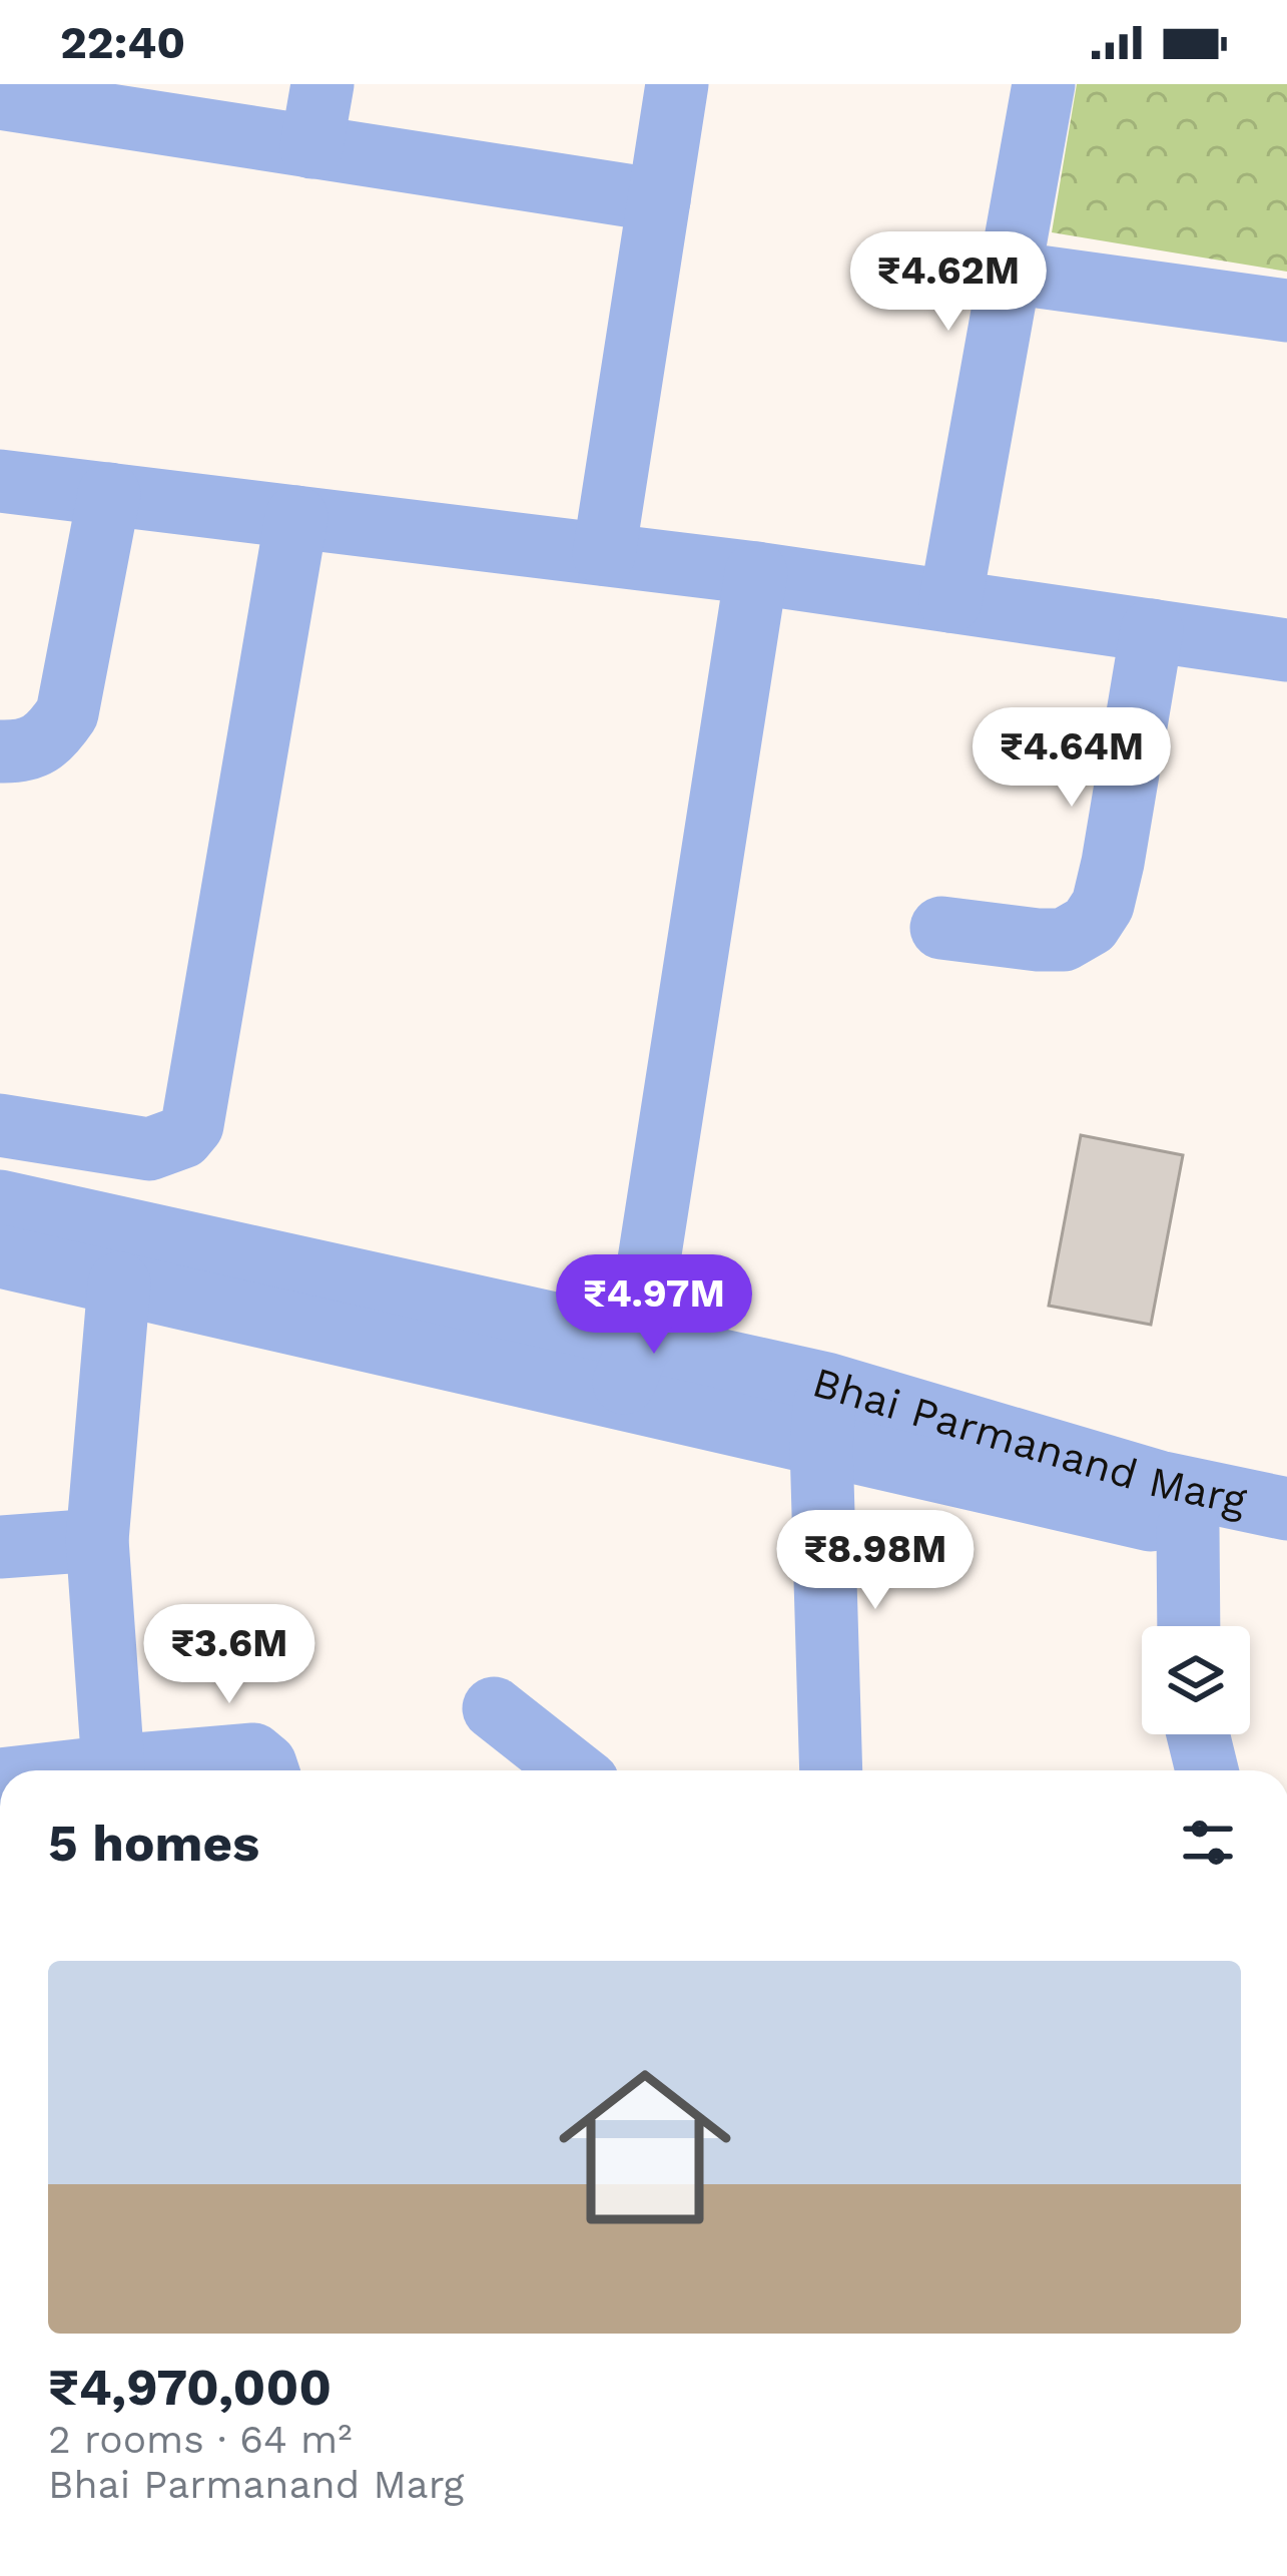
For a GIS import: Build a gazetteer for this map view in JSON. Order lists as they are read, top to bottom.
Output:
{
  "streets": {
    "street": ["Bhai Parmanand Marg"]
  },
  "page": {
    "status": "22:40",
    "price": [
      "₹4.62M",
      "₹4.64M",
      "₹4.97M",
      "₹8.98M",
      "₹3.6M"
    ],
    "heading": "5 homes",
    "list": [
      {
        "name": "₹4,970,000",
        "note": "2 rooms · 64 m² · Bhai Parmanand Marg"
      }
    ]
  }
}
